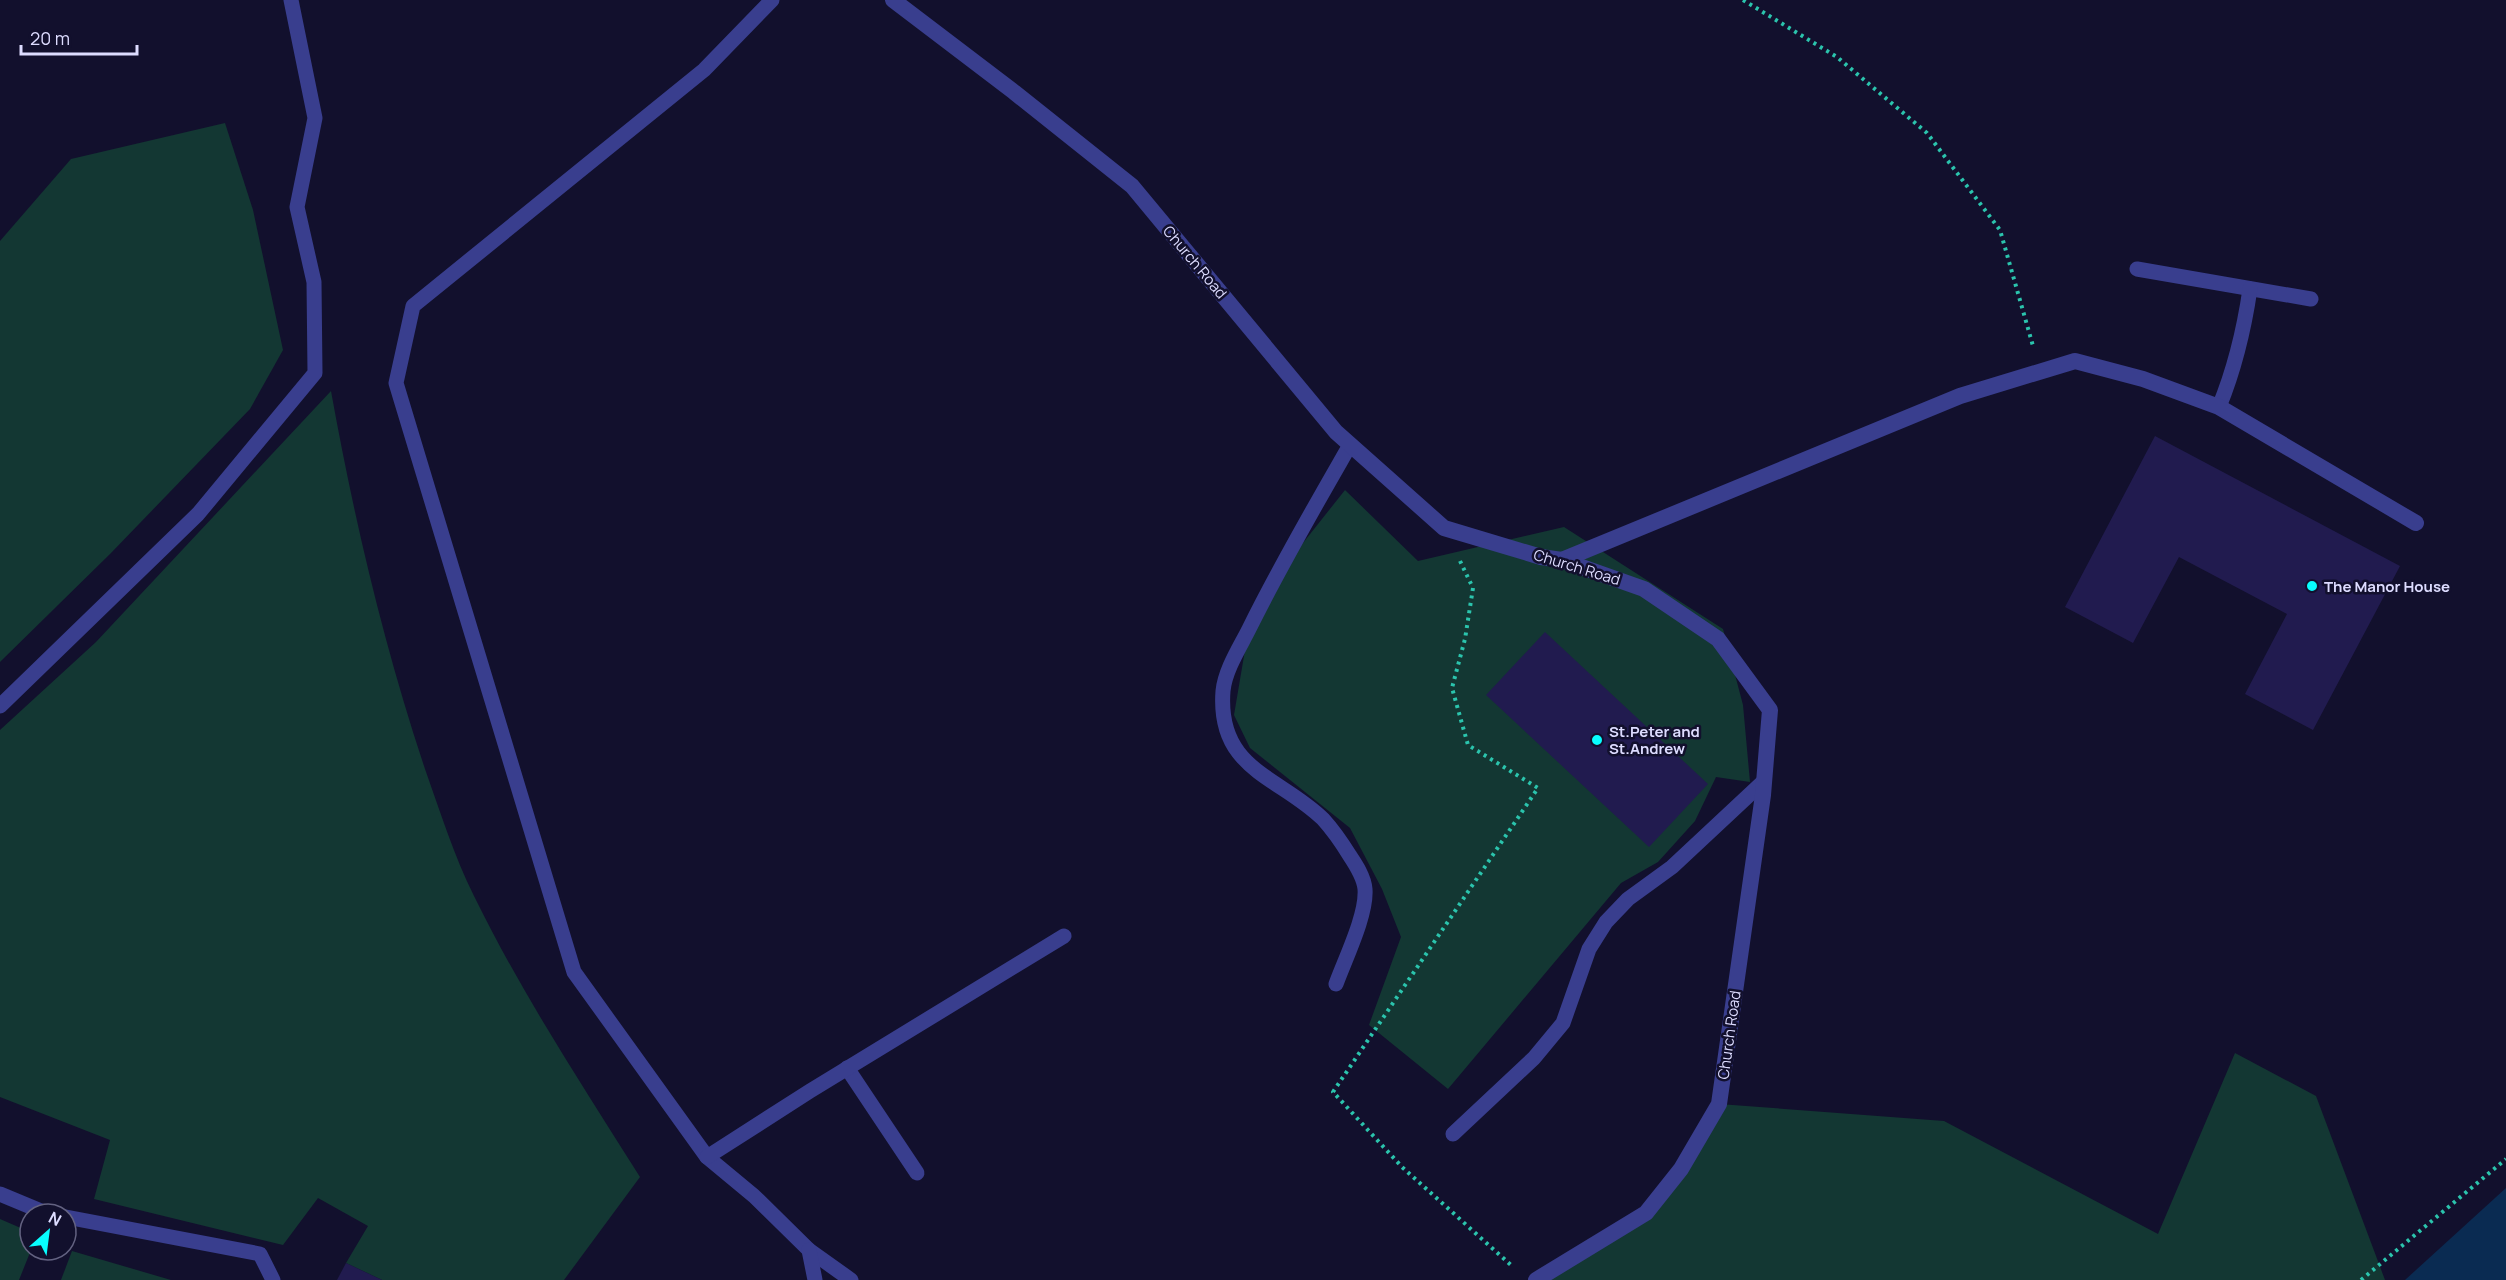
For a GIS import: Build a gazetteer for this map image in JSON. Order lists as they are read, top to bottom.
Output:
{
  "streets": {
    "street": ["Church Road"]
  },
  "places": ["The Manor House", "St.Peter and St.Andrew"],
  "scale_bar": "20 m",
  "north": "top right"
}
